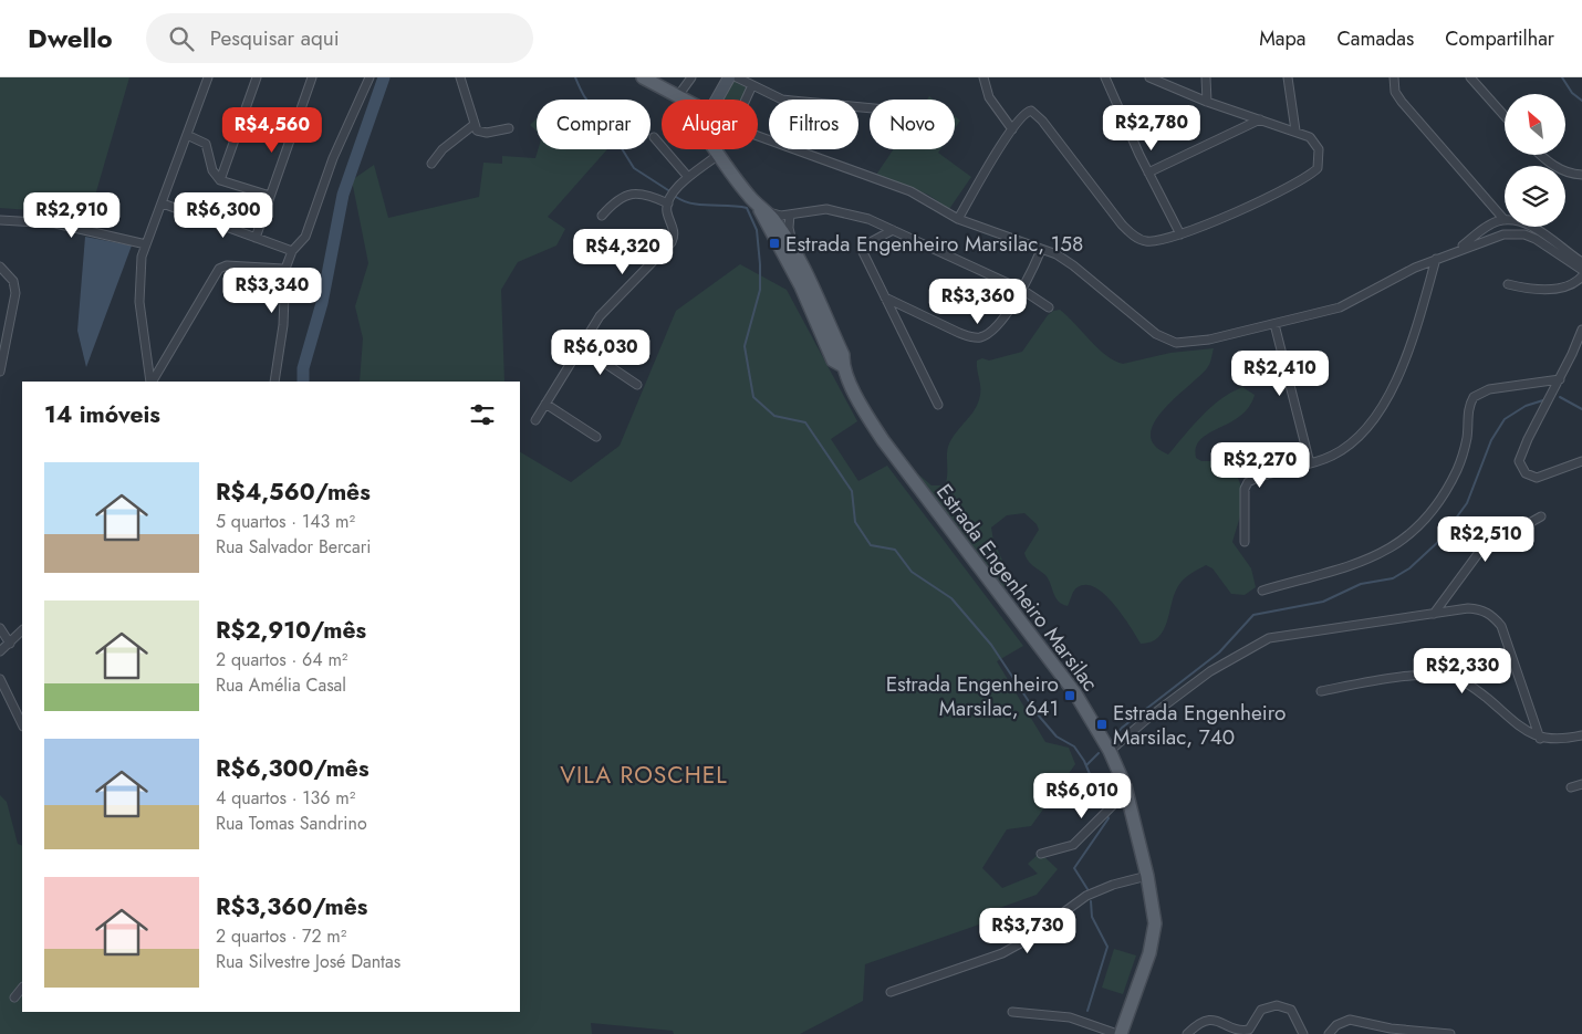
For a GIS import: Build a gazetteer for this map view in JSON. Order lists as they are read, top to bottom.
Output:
{
  "streets": {
    "main road": ["Estrada Engenheiro Marsilac"]
  },
  "districts": ["VILA ROSCHEL"],
  "places": {
    "transit": ["Estrada Engenheiro Marsilac, 158", "Estrada Engenheiro Marsilac, 641", "Estrada Engenheiro Marsilac, 740"]
  },
  "north": "top left",
  "page": {
    "header": "Dwello",
    "search": "Pesquisar aqui",
    "nav": ["Mapa", "Camadas", "Compartilhar"],
    "chip": [
      "Comprar",
      "Alugar",
      "Filtros",
      "Novo"
    ],
    "price": [
      "R$2,780",
      "R$4,560",
      "R$2,910",
      "R$6,300",
      "R$4,320",
      "R$3,340",
      "R$3,360",
      "R$6,030",
      "R$2,410",
      "R$2,270",
      "R$2,510",
      "R$2,330",
      "R$6,010",
      "R$3,730"
    ],
    "heading": "14 imóveis",
    "list": [
      {
        "name": "R$4,560/mês",
        "note": "5 quartos · 143 m² · Rua Salvador Bercari"
      },
      {
        "name": "R$2,910/mês",
        "note": "2 quartos · 64 m² · Rua Amélia Casal"
      },
      {
        "name": "R$6,300/mês",
        "note": "4 quartos · 136 m² · Rua Tomas Sandrino"
      },
      {
        "name": "R$3,360/mês",
        "note": "2 quartos · 72 m² · Rua Silvestre José Dantas"
      }
    ]
  }
}
